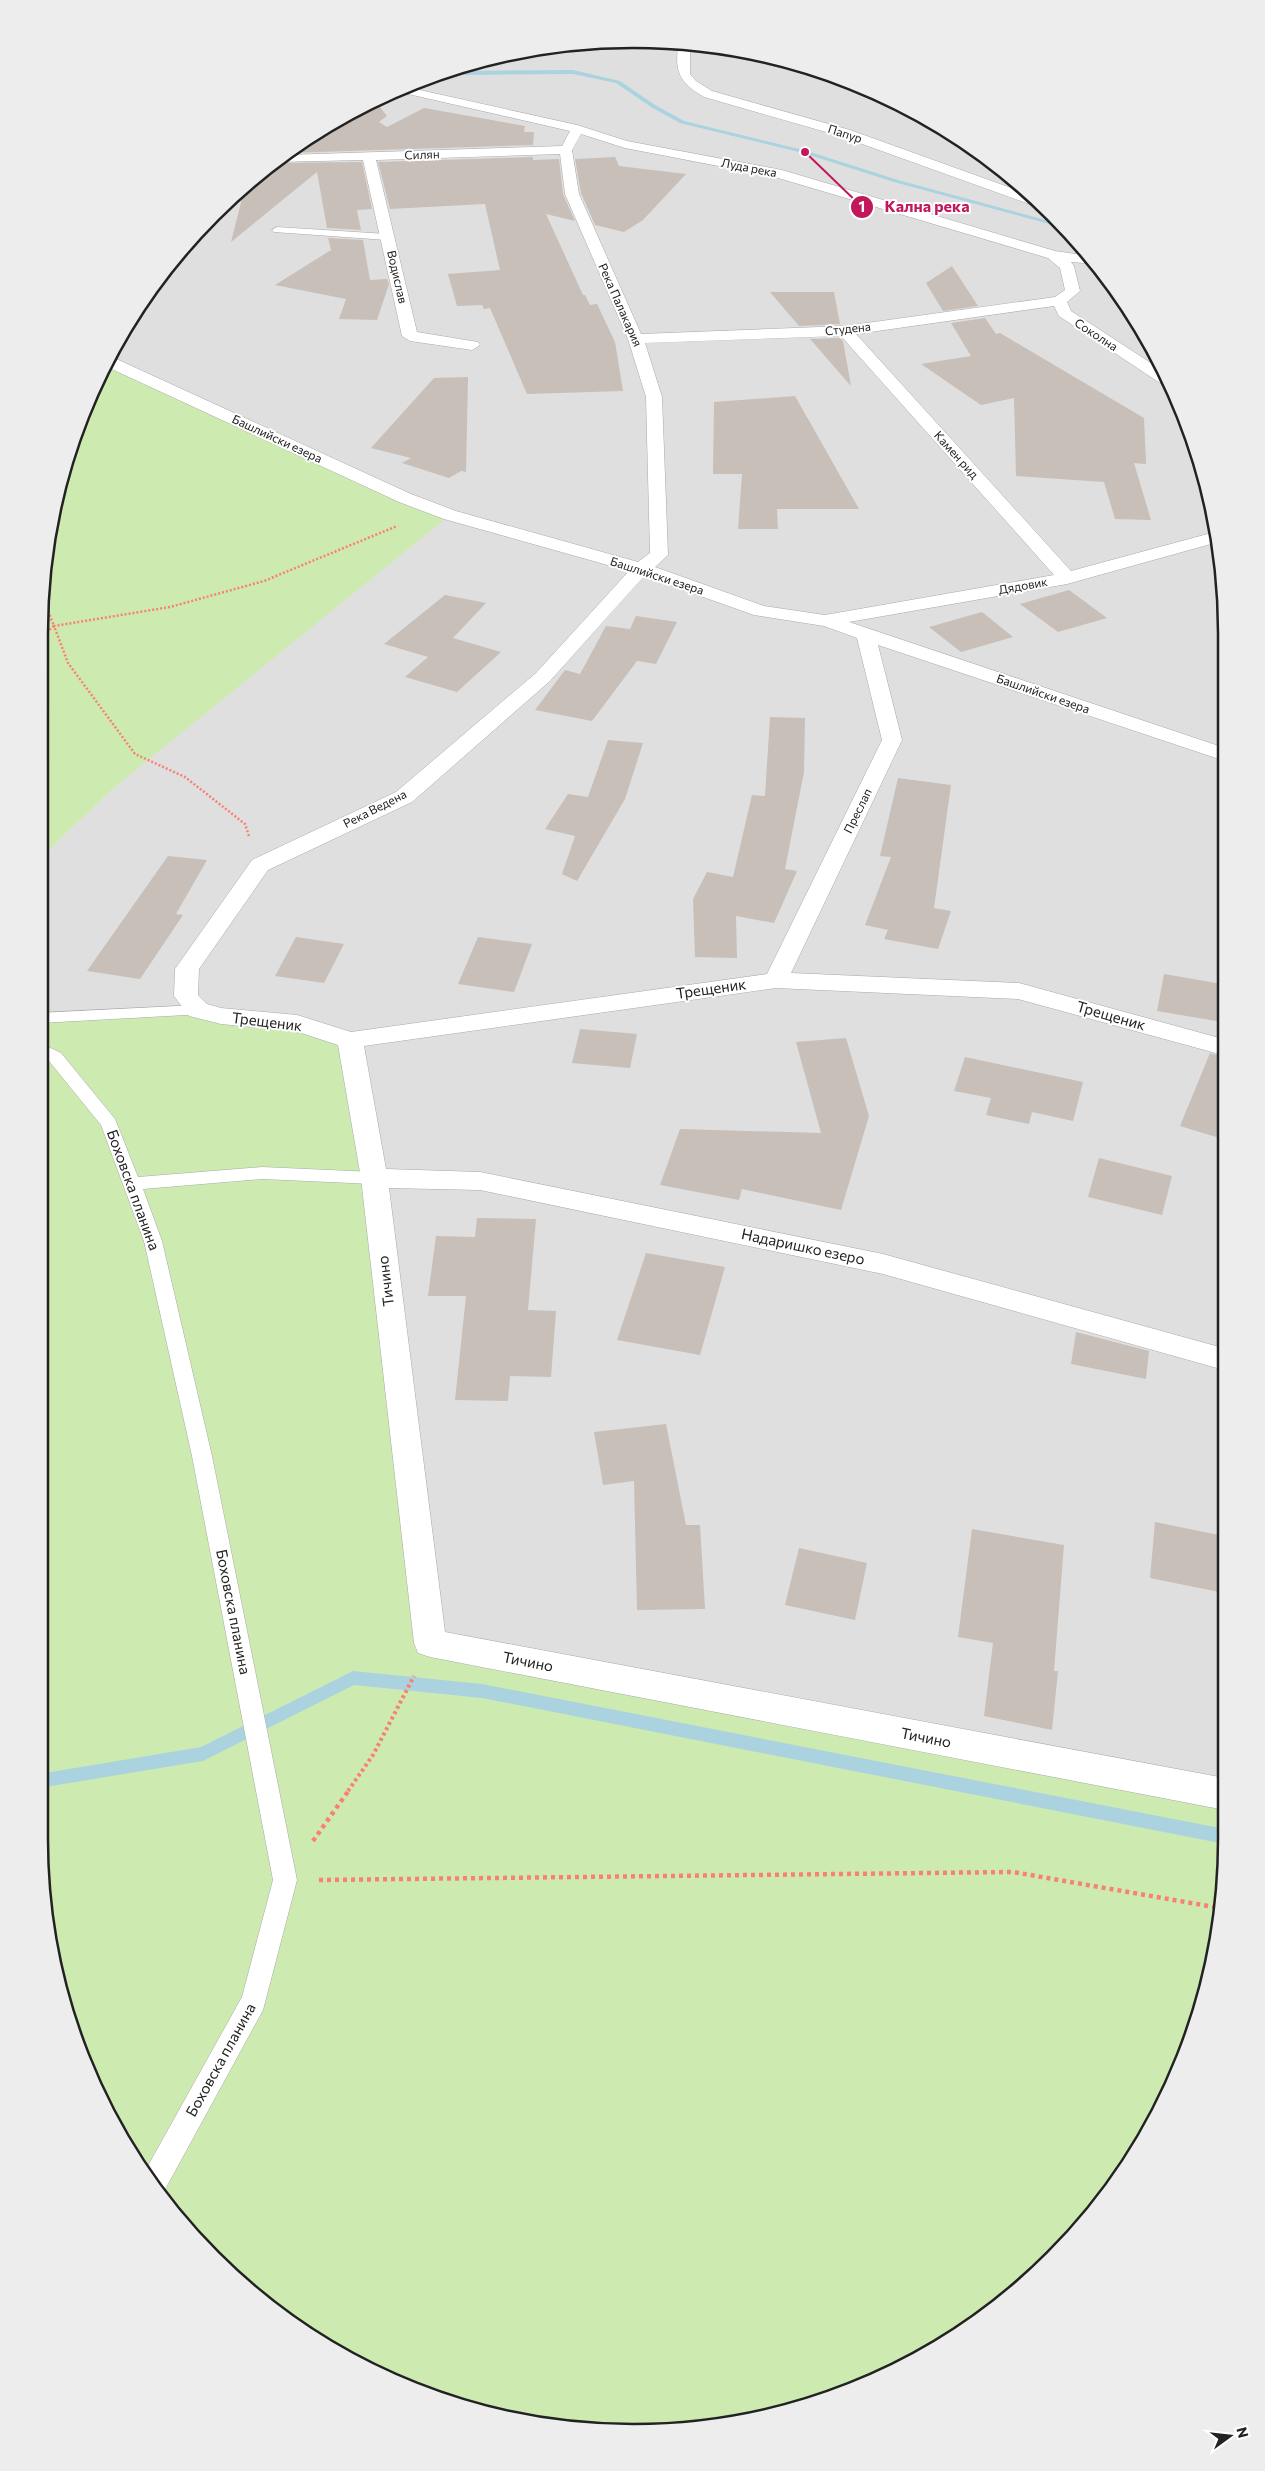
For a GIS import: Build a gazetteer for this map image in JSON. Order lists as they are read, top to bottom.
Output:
{
  "streets": {
    "street": [
      "Папур",
      "Силян",
      "Луда река",
      "Водислав",
      "Река Палакария",
      "Студена",
      "Соколна",
      "Башлийски езера",
      "Камен рид",
      "Дядовик",
      "Река Ведена",
      "Преслап",
      "Трещеник",
      "Надаришко езеро",
      "Тичино"
    ],
    "lane": ["Боховска планина"]
  },
  "crossings": [
    ["Силян", "Водислав"],
    ["Силян", "Река Палакария"],
    ["Река Палакария", "Студена"],
    ["Река Палакария", "Башлийски езера"],
    ["Река Палакария", "Река Ведена"],
    ["Студена", "Соколна"],
    ["Студена", "Камен рид"],
    ["Башлийски езера", "Дядовик"],
    ["Башлийски езера", "Река Ведена"],
    ["Башлийски езера", "Преслап"],
    ["Камен рид", "Дядовик"],
    ["Река Ведена", "Трещеник"],
    ["Преслап", "Трещеник"],
    ["Трещеник", "Тичино"],
    ["Надаришко езеро", "Тичино"]
  ],
  "places": ["Кална река"],
  "north": "right"
}
